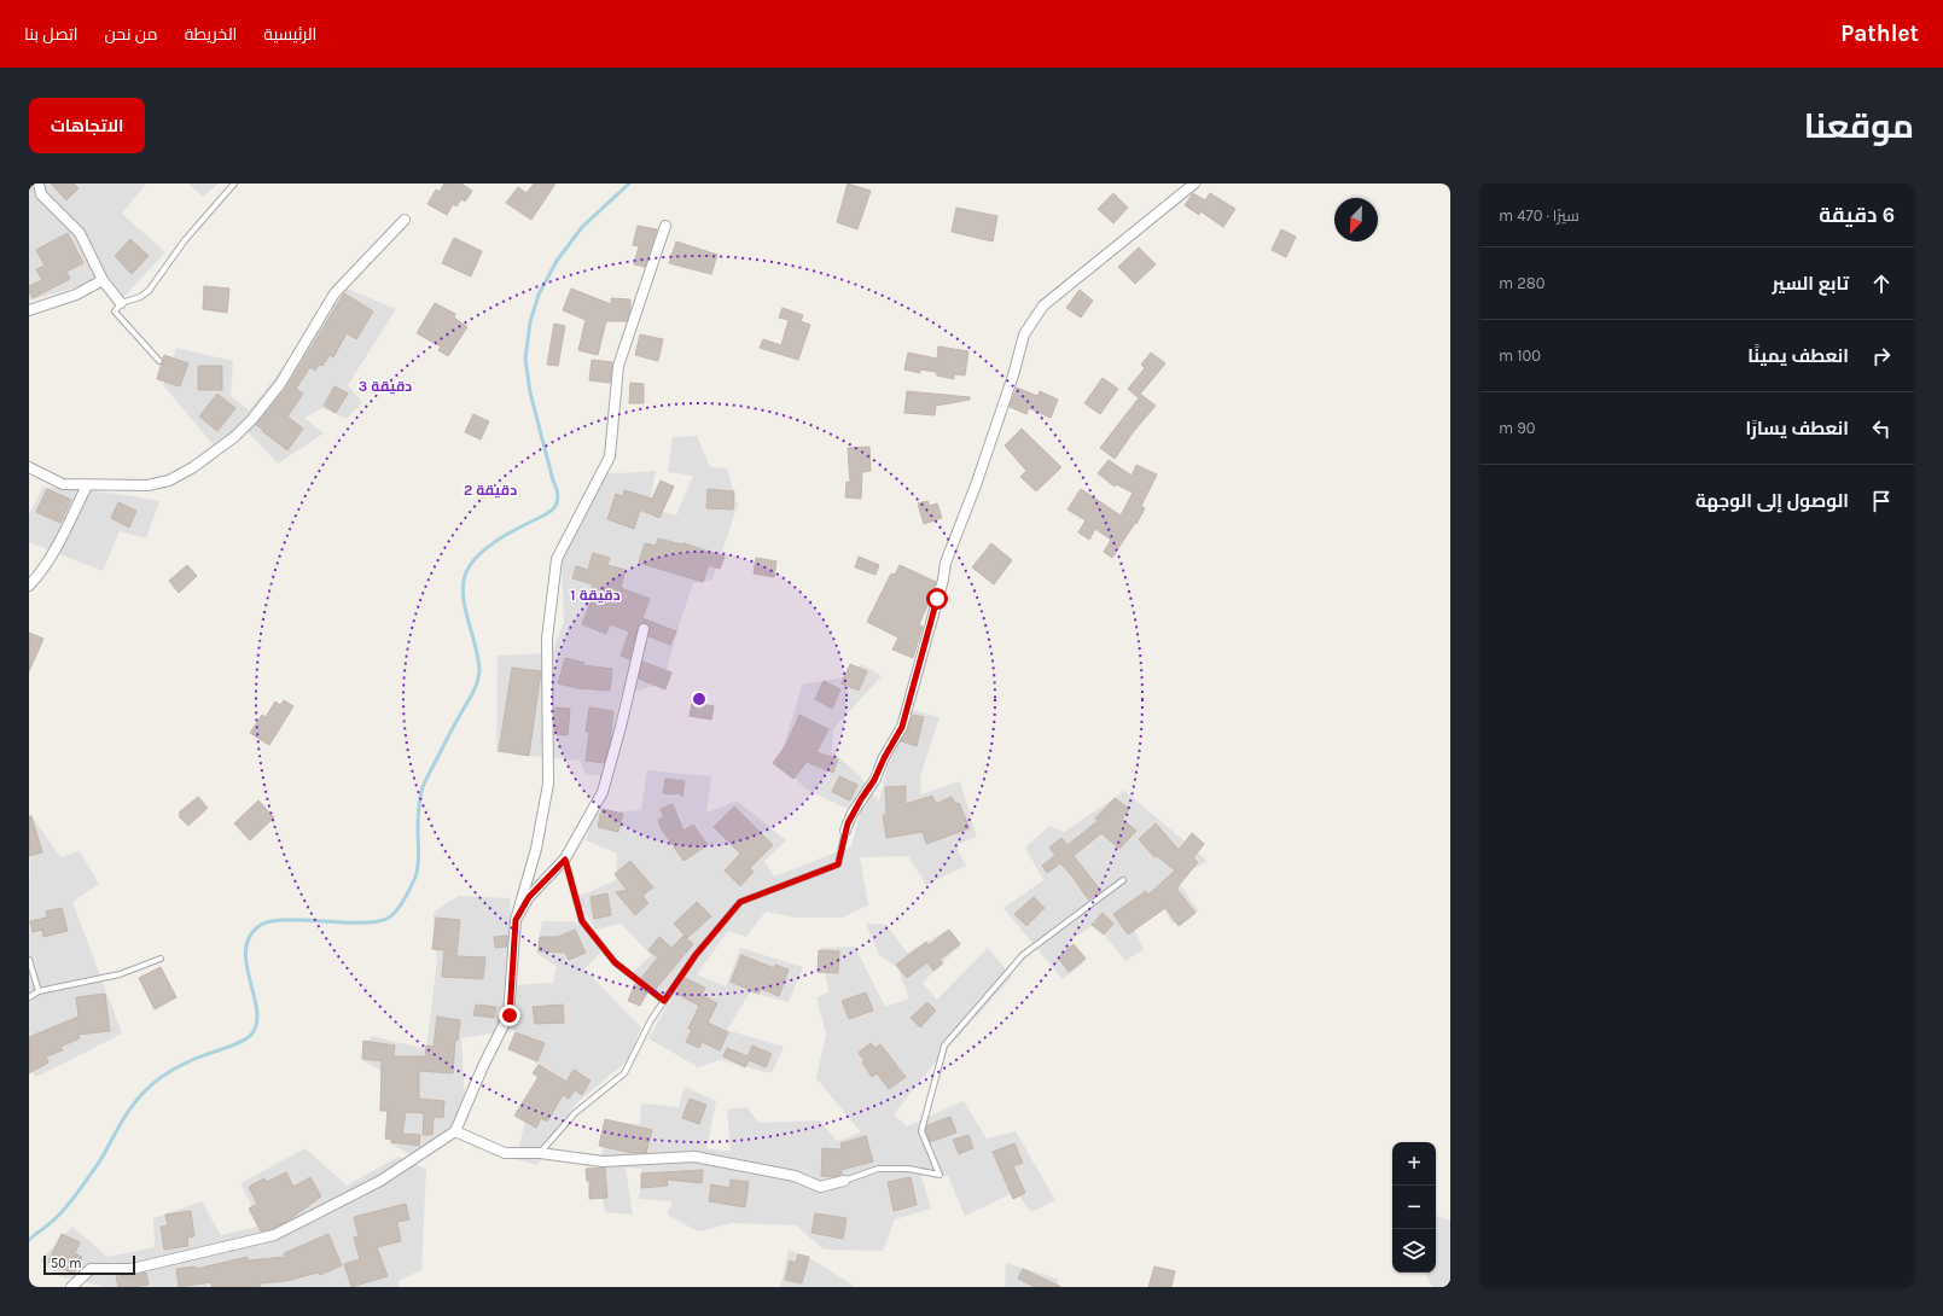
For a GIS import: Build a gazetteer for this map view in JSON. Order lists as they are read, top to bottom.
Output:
{
  "scale_bar": "50 m",
  "north": "bottom left",
  "page": {
    "header": "Pathlet",
    "nav": [
      "الرئيسية",
      "الخريطة",
      "من نحن",
      "اتصل بنا"
    ],
    "title": "موقعنا",
    "buttons": "الاتجاهات",
    "heading": ["6 دقيقة", "سيرًا · 470 m"],
    "list": [
      ["تابع السير", "280 m"],
      ["انعطف يمينًا", "100 m"],
      ["انعطف يسارًا", "90 m"],
      "الوصول إلى الوجهة"
    ],
    "map_buttons": ["+", "−"],
    "scale": "50 m"
  },
  "rings": ["3 دقيقة", "2 دقيقة", "1 دقيقة"]
}
